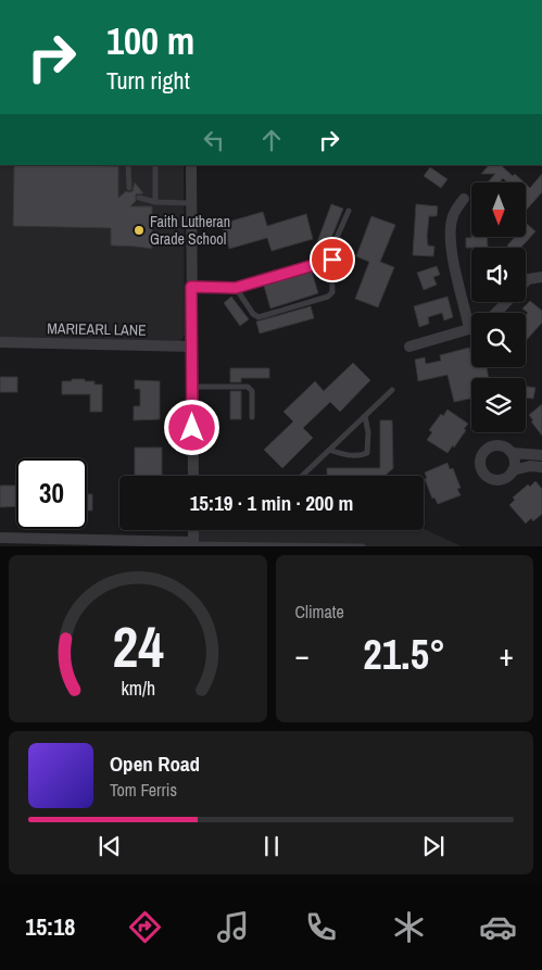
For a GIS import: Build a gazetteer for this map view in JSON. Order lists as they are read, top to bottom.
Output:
{
  "streets": {
    "street": ["MARIEARL LANE"]
  },
  "places": ["Faith Lutheran Grade School"],
  "north": "bottom",
  "page": {
    "turn": ["100 m", "Turn right"],
    "limit": "30",
    "trip": "15:19 · 1 min · 200 m",
    "tile": "Climate",
    "heat": ["−", "21.5°", "+"],
    "song": ["Open Road", "Tom Ferris"],
    "tabs": "15:18",
    "gauge": ["24", "km/h"]
  }
}
